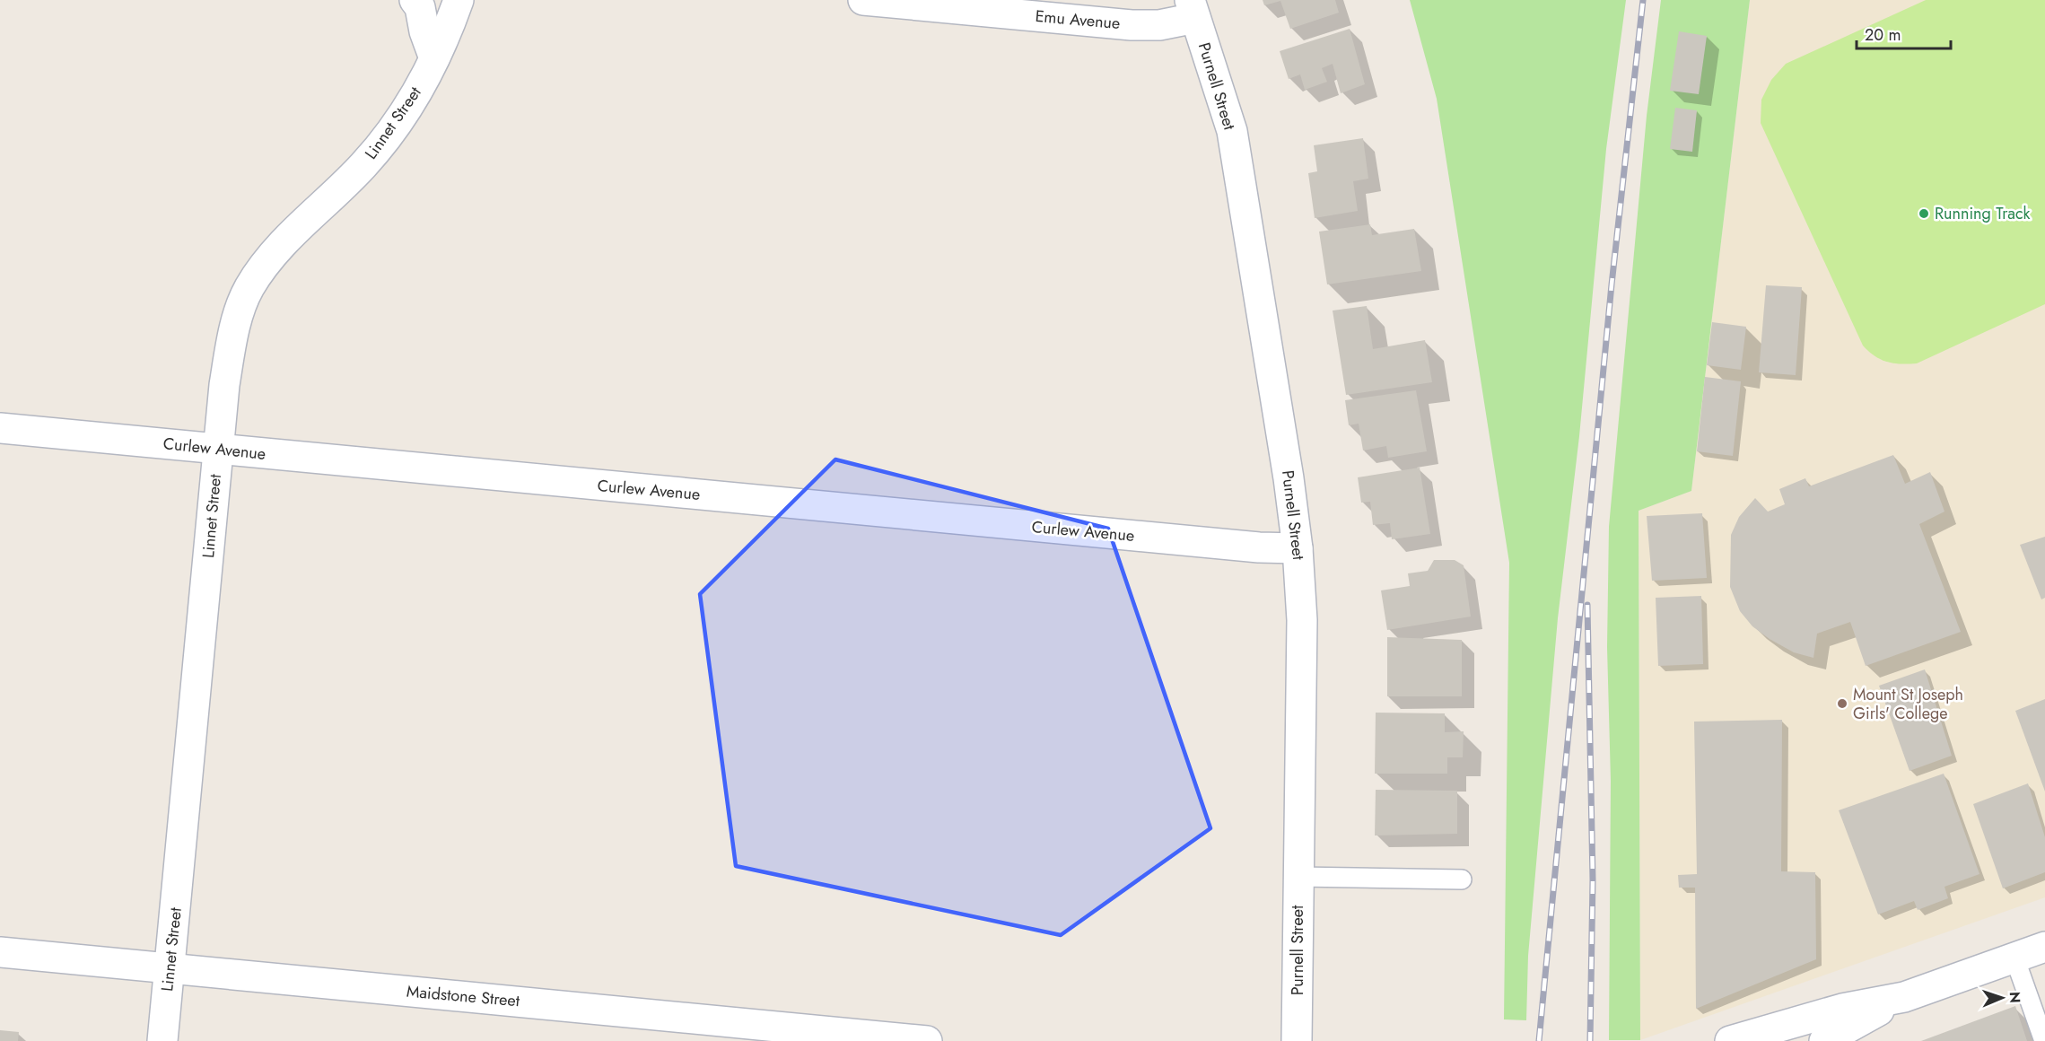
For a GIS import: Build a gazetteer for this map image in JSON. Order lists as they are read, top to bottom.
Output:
{
  "streets": {
    "street": [
      "Emu Avenue",
      "Purnell Street",
      "Linnet Street",
      "Curlew Avenue",
      "Maidstone Street"
    ]
  },
  "crossings": [
    ["Emu Avenue", "Purnell Street"],
    ["Purnell Street", "Curlew Avenue"],
    ["Linnet Street", "Curlew Avenue"],
    ["Linnet Street", "Maidstone Street"]
  ],
  "places": ["Running Track", "Mount St Joseph Girls' College"],
  "scale_bar": "20 m",
  "north": "right"
}
